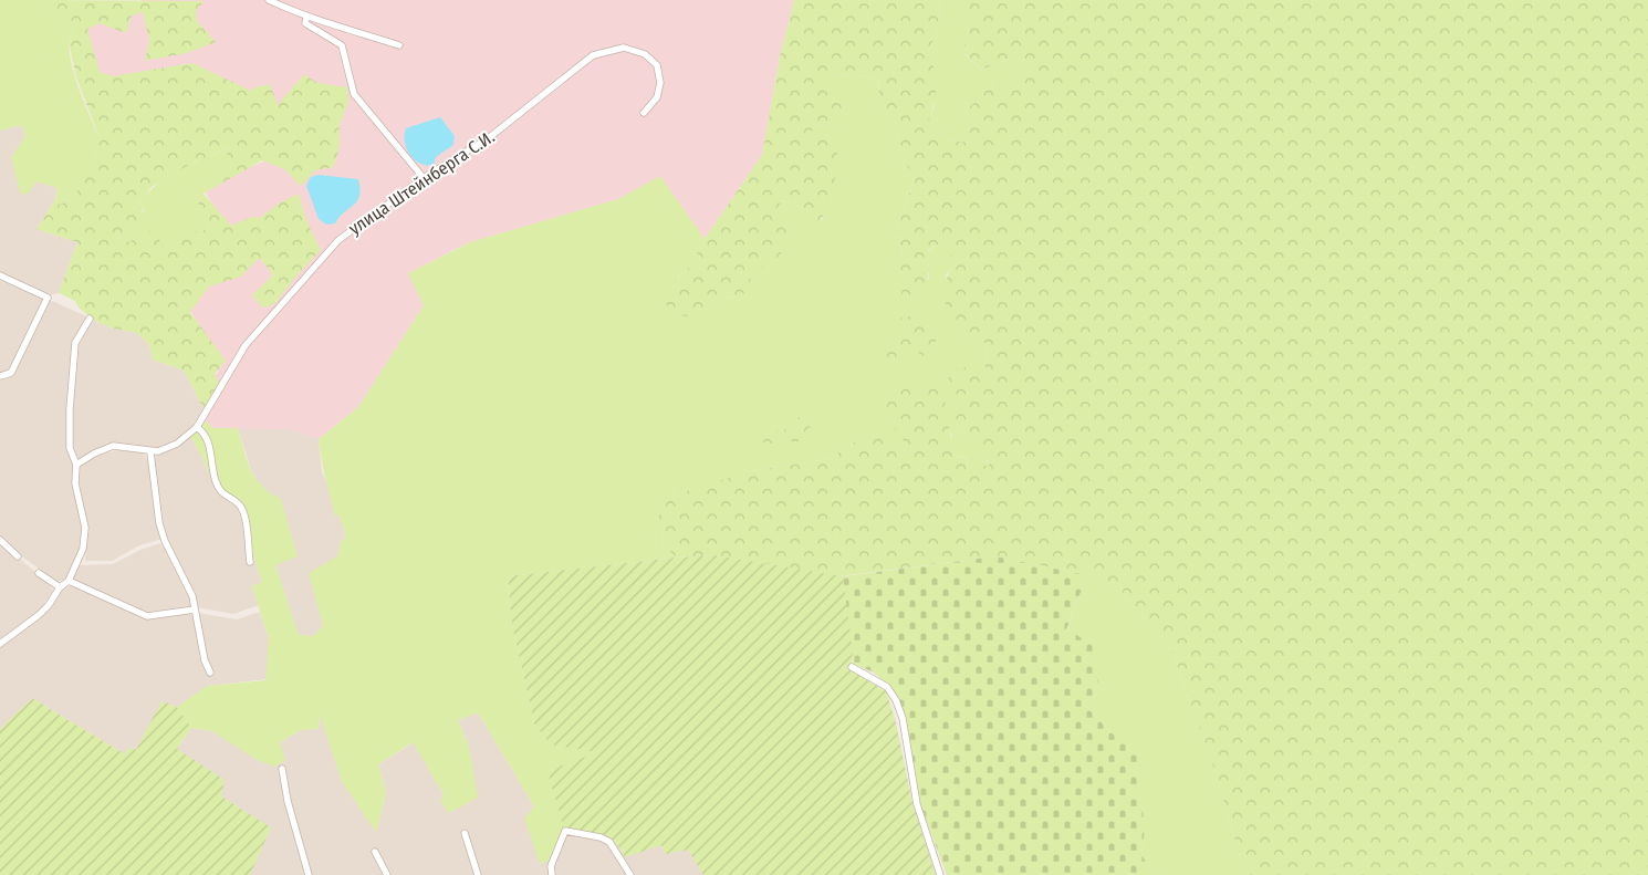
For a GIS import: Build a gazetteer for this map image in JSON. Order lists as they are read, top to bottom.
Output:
{
  "streets": {
    "street": ["улица Штейнберга С.И."]
  }
}
